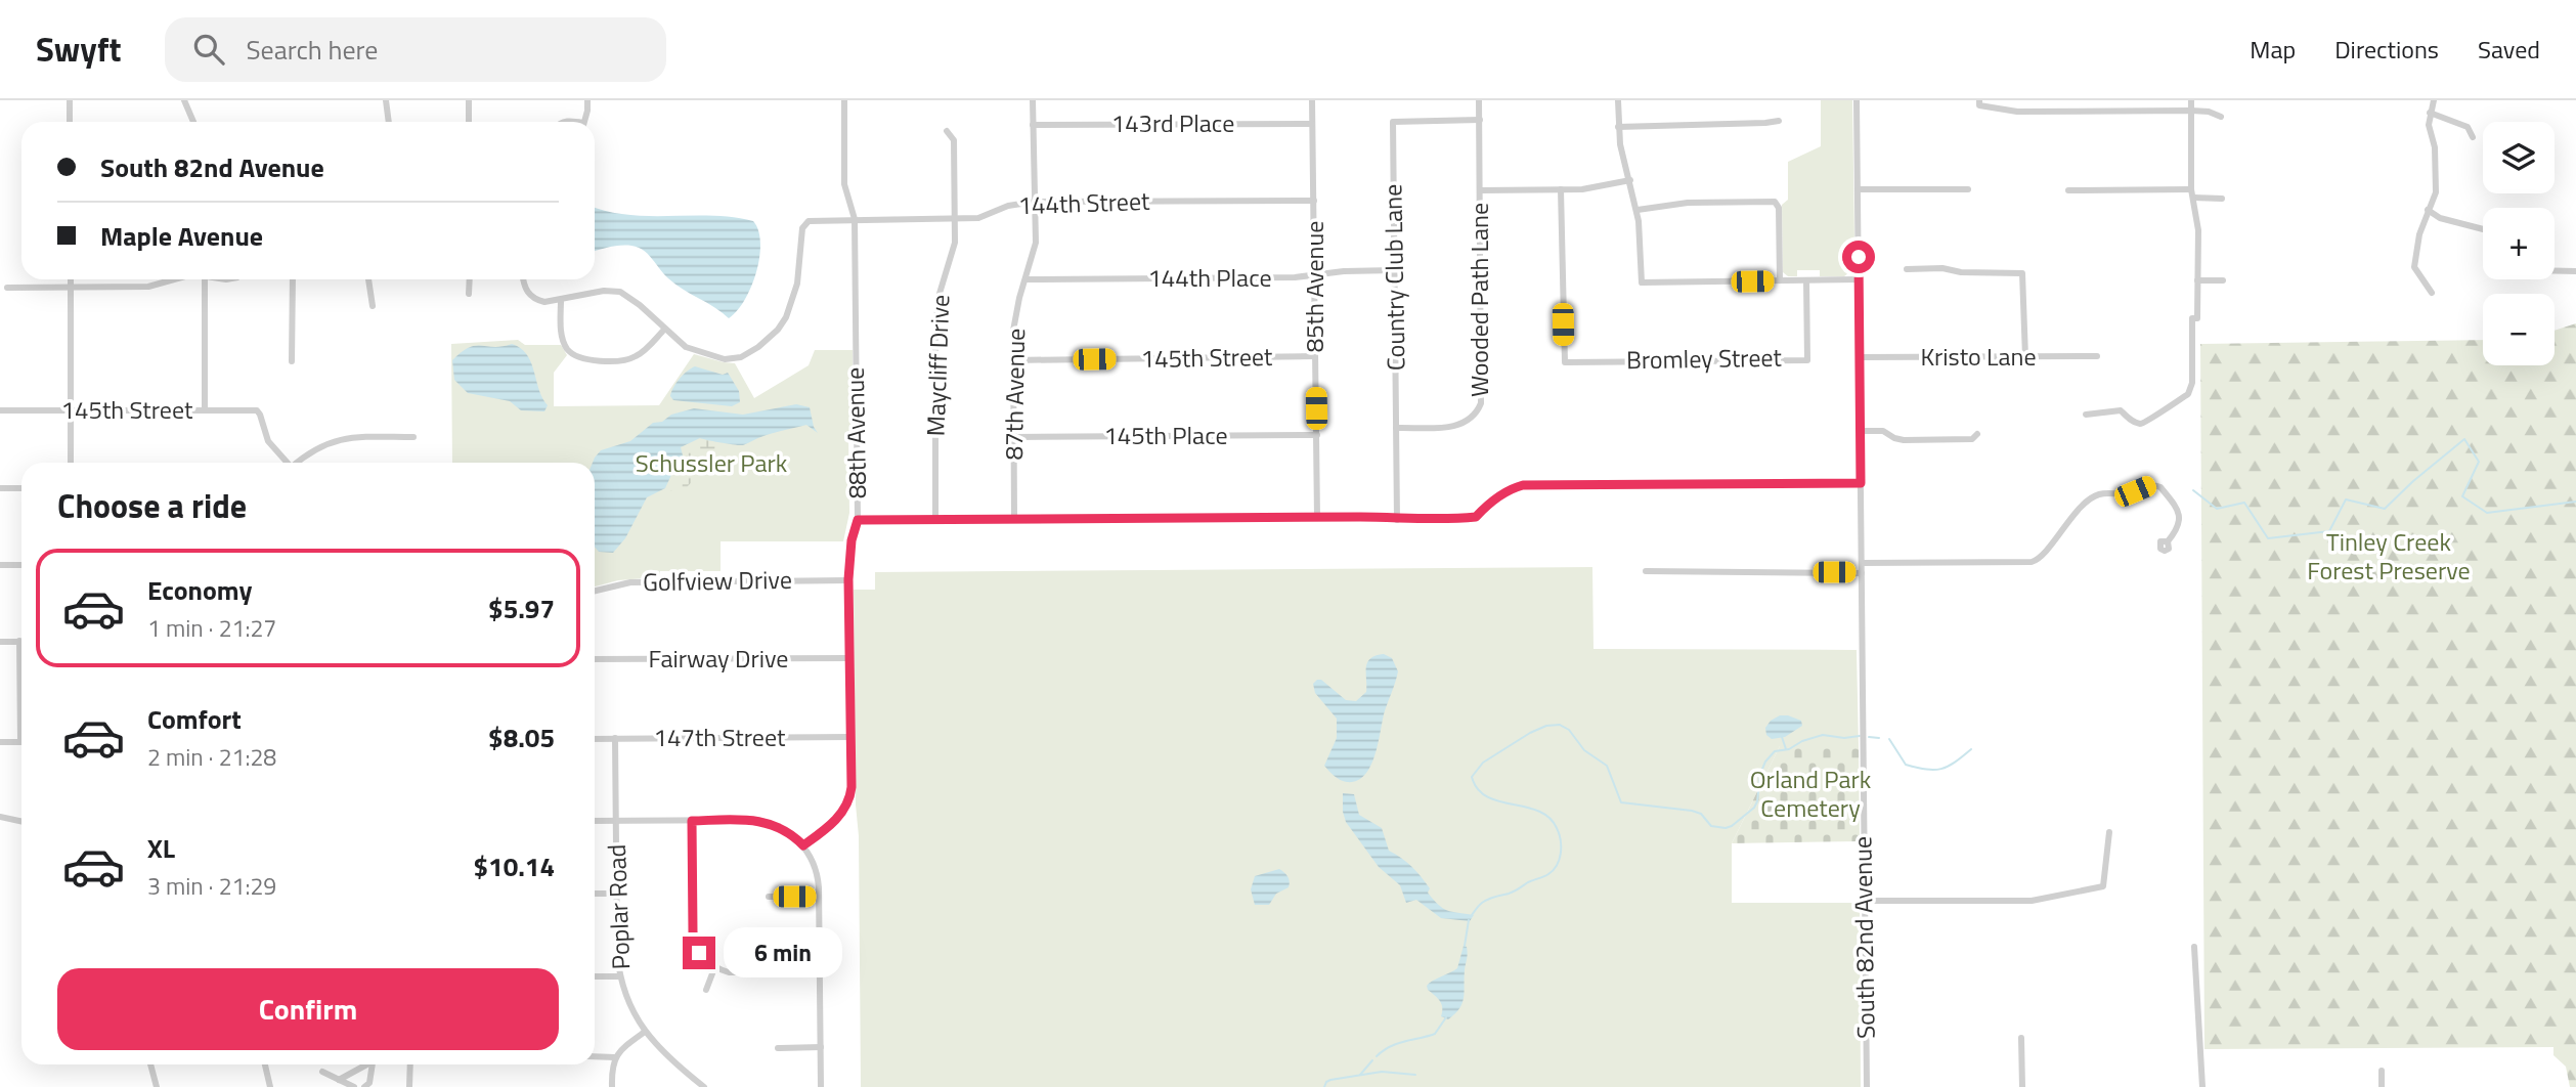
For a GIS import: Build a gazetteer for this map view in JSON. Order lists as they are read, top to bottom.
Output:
{
  "streets": {
    "street": [
      "143rd Place",
      "144th Street",
      "Country Club Lane",
      "144th Place",
      "85th Avenue",
      "Wooded Path Lane",
      "Kristo Lane",
      "145th Street",
      "Bromley Street",
      "Maycliff Drive",
      "87th Avenue",
      "88th Avenue",
      "145th Place",
      "Golfview Drive",
      "Fairway Drive",
      "147th Street",
      "Poplar Road",
      "South 82nd Avenue"
    ]
  },
  "crossings": [
    ["143rd Place", "85th Avenue"],
    ["143rd Place", "87th Avenue"],
    ["144th Street", "85th Avenue"],
    ["144th Street", "Maycliff Drive"],
    ["144th Street", "87th Avenue"],
    ["144th Street", "88th Avenue"],
    ["Country Club Lane", "144th Place"],
    ["Country Club Lane", "Wooded Path Lane"],
    ["144th Place", "85th Avenue"],
    ["144th Place", "87th Avenue"],
    ["85th Avenue", "145th Street"],
    ["85th Avenue", "145th Place"],
    ["Kristo Lane", "South 82nd Avenue"],
    ["145th Street", "87th Avenue"],
    ["87th Avenue", "145th Place"],
    ["88th Avenue", "Golfview Drive"],
    ["88th Avenue", "Fairway Drive"],
    ["88th Avenue", "147th Street"],
    ["147th Street", "Poplar Road"]
  ],
  "parks": ["Schussler Park", "Tinley Creek Forest Preserve", "Orland Park Cemetery"],
  "page": {
    "header": "Swyft",
    "search": "Search here",
    "nav": ["Map", "Directions", "Saved"],
    "map_buttons": ["+", "−"],
    "banner": ["South 82nd Avenue", "Maple Avenue"],
    "heading": "Choose a ride",
    "list": [
      {
        "name": "Economy",
        "note": "1 min · 21:27",
        "value": "$5.97"
      },
      {
        "name": "Comfort",
        "note": "2 min · 21:28",
        "value": "$8.05"
      },
      {
        "name": "XL",
        "note": "3 min · 21:29",
        "value": "$10.14"
      }
    ],
    "bubble": "6 min",
    "buttons": "Confirm"
  }
}
